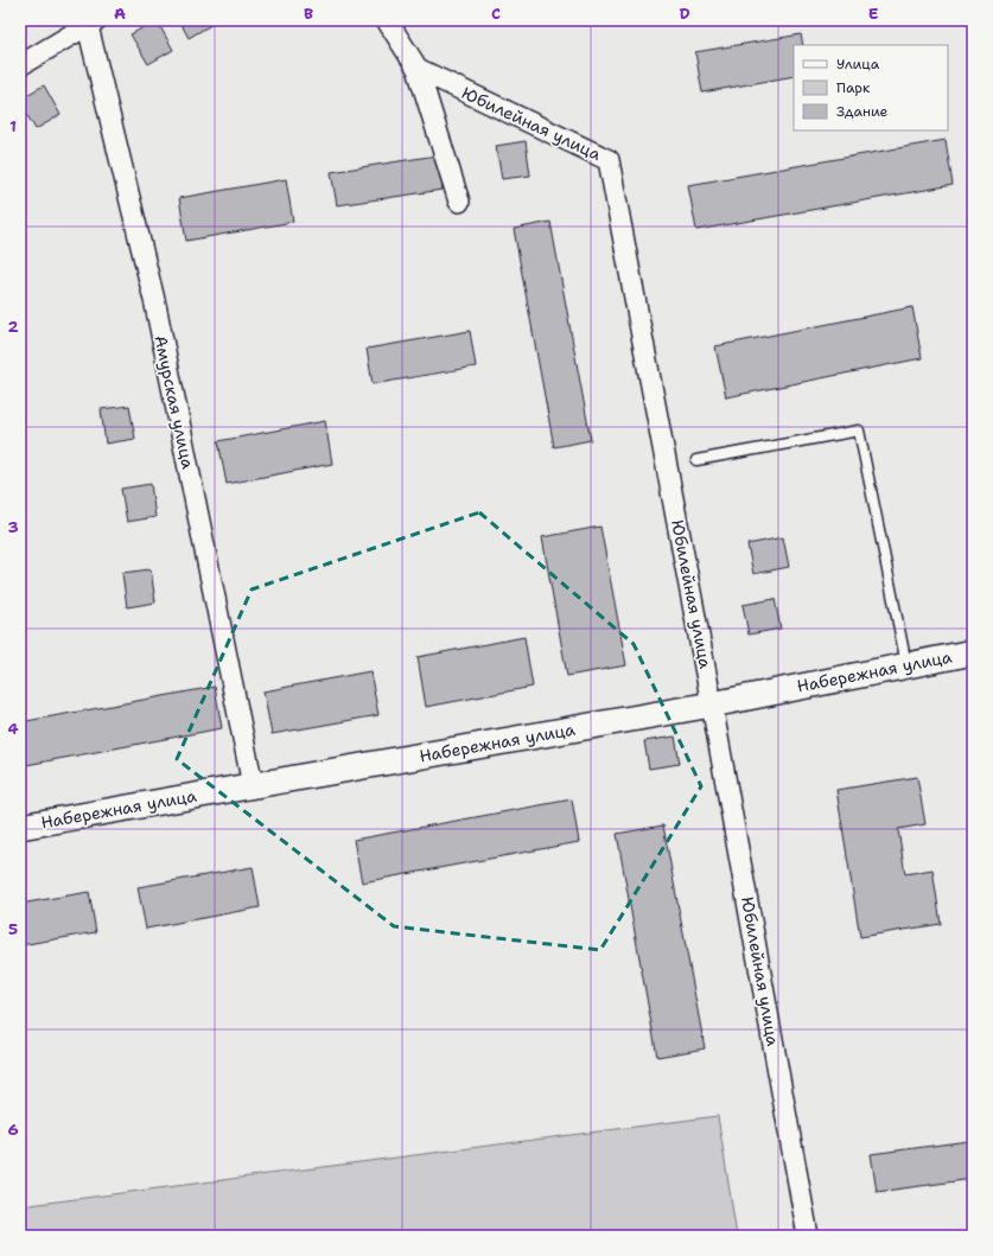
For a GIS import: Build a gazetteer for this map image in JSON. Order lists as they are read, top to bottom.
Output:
{
  "streets": {
    "street": ["Юбилейная улица", "Амурская улица", "Набережная улица"]
  },
  "crossings": [
    ["Юбилейная улица", "Набережная улица"],
    ["Амурская улица", "Набережная улица"]
  ],
  "legend": ["Улица", "Парк", "Здание"],
  "grid": {
    "columns": [
      "A",
      "B",
      "C",
      "D",
      "E"
    ],
    "rows": [
      "1",
      "2",
      "3",
      "4",
      "5",
      "6"
    ]
  }
}
